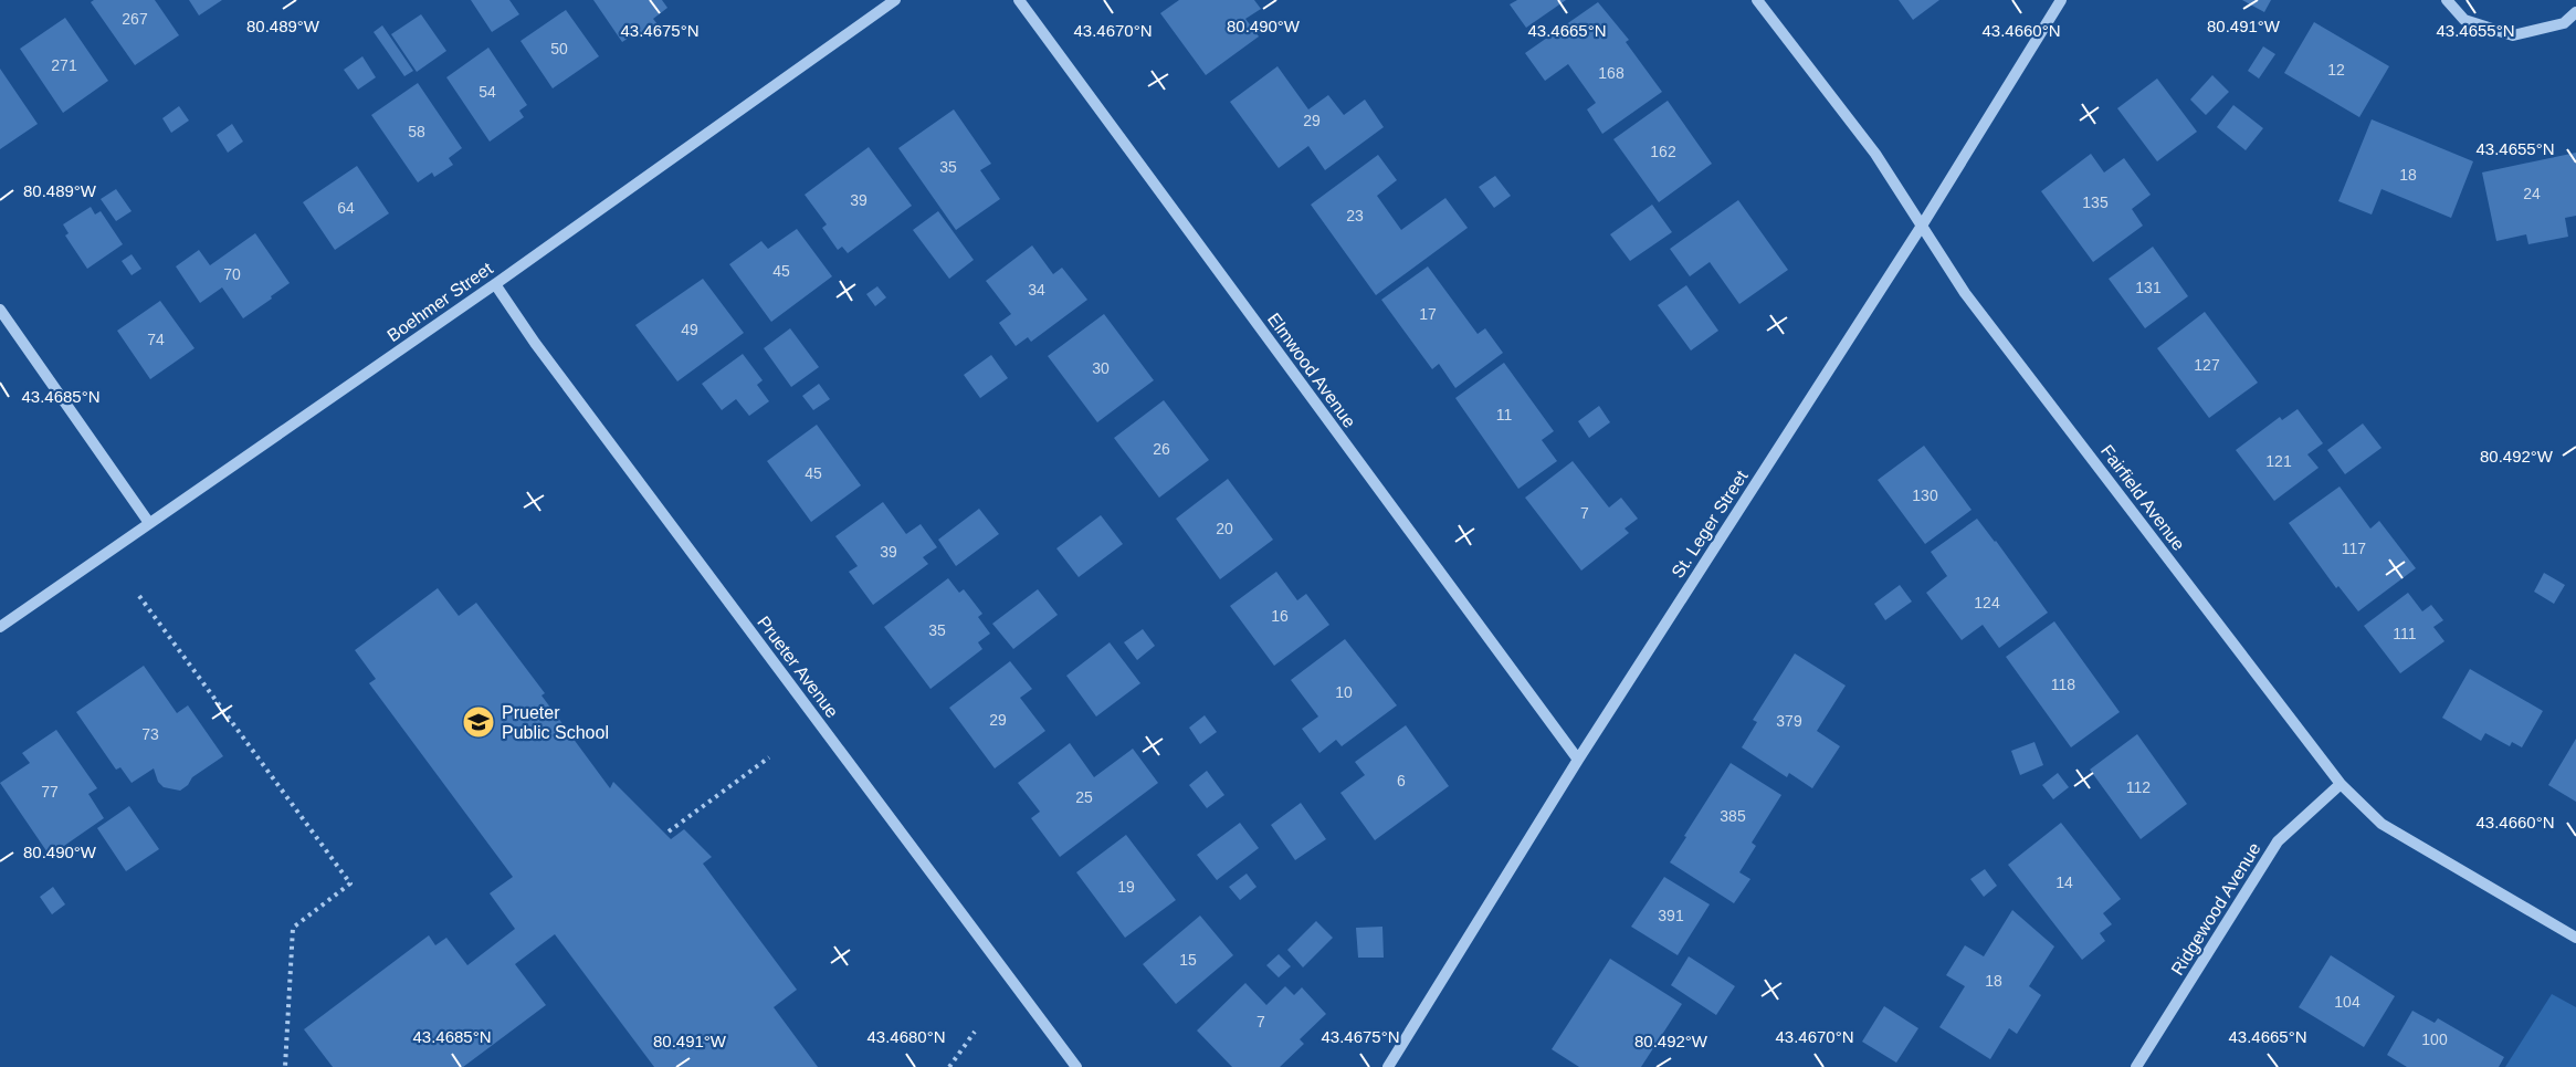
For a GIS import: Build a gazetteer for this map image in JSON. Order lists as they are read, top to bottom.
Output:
{
  "streets": {
    "street": [
      "Boehmer Street",
      "Elmwood Avenue",
      "Fairfield Avenue",
      "St. Leger Street",
      "Prueter Avenue",
      "Ridgewood Avenue"
    ]
  },
  "crossings": [
    ["Boehmer Street", "Prueter Avenue"],
    ["Elmwood Avenue", "St. Leger Street"],
    ["Fairfield Avenue", "St. Leger Street"],
    ["Fairfield Avenue", "Ridgewood Avenue"]
  ],
  "places": {
    "school or university": ["Prueter Public School"]
  },
  "house_numbers": [
    "267",
    "50",
    "271",
    "12",
    "168",
    "54",
    "29",
    "58",
    "162",
    "35",
    "18",
    "24",
    "39",
    "135",
    "64",
    "23",
    "45",
    "70",
    "131",
    "34",
    "17",
    "49",
    "74",
    "127",
    "30",
    "11",
    "26",
    "121",
    "45",
    "130",
    "7",
    "20",
    "117",
    "39",
    "124",
    "16",
    "35",
    "111",
    "118",
    "10",
    "29",
    "379",
    "73",
    "6",
    "112",
    "77",
    "25",
    "385",
    "14",
    "19",
    "391",
    "15",
    "18",
    "104",
    "7",
    "100"
  ],
  "coordinates": [
    "80.489°W",
    "80.490°W",
    "80.491°W",
    "43.4675°N",
    "43.4670°N",
    "43.4665°N",
    "43.4660°N",
    "43.4655°N",
    "43.4685°N",
    "80.492°W",
    "43.4680°N"
  ]
}
